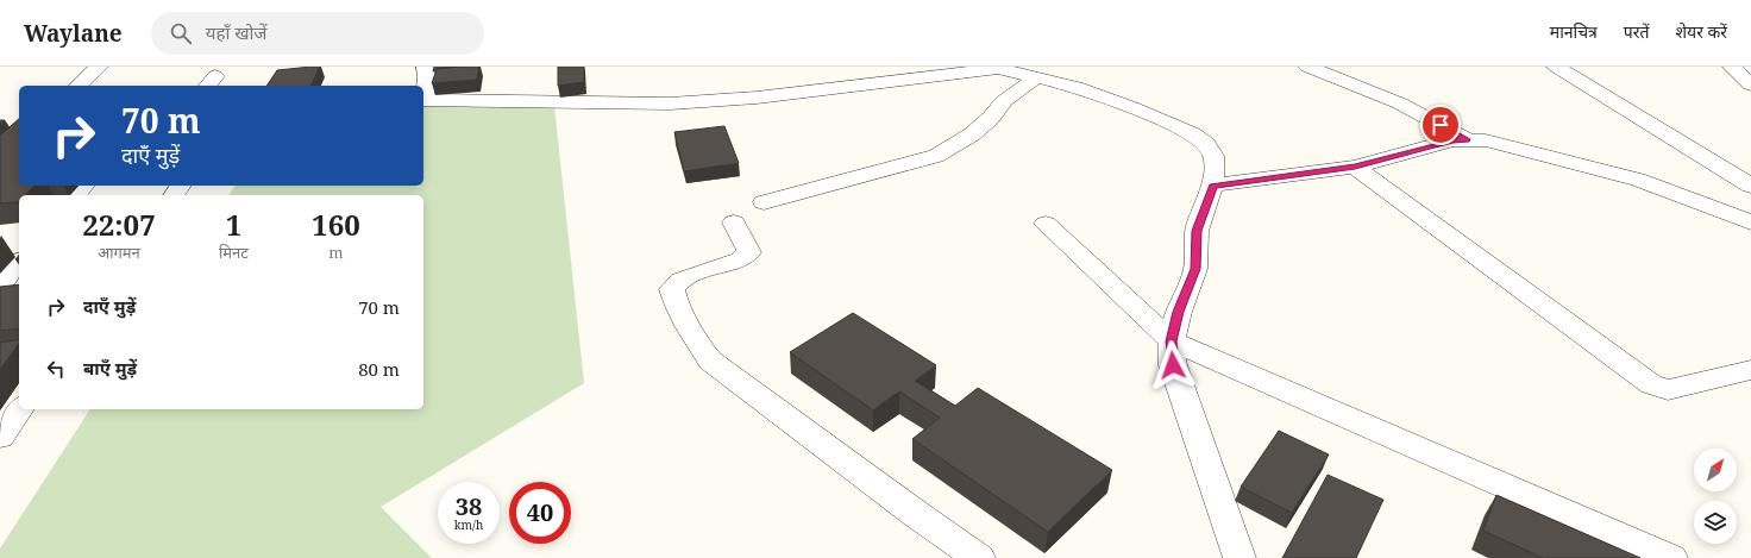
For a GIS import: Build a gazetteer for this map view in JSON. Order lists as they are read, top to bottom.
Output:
{
  "north": "top right",
  "page": {
    "header": "Waylane",
    "search": "यहाँ खोजें",
    "nav": ["मानचित्र", "परतें", "शेयर करें"],
    "turn": ["70 m", "दाएँ मुड़ें"],
    "eta": [
      "22:07",
      "आगमन",
      "1",
      "मिनट",
      "160",
      "m"
    ],
    "list": [
      {
        "name": "दाएँ मुड़ें",
        "value": "70 m"
      },
      {
        "name": "बाएँ मुड़ें",
        "value": "80 m"
      }
    ],
    "speed": "38 km/h",
    "limit": "40"
  }
}
